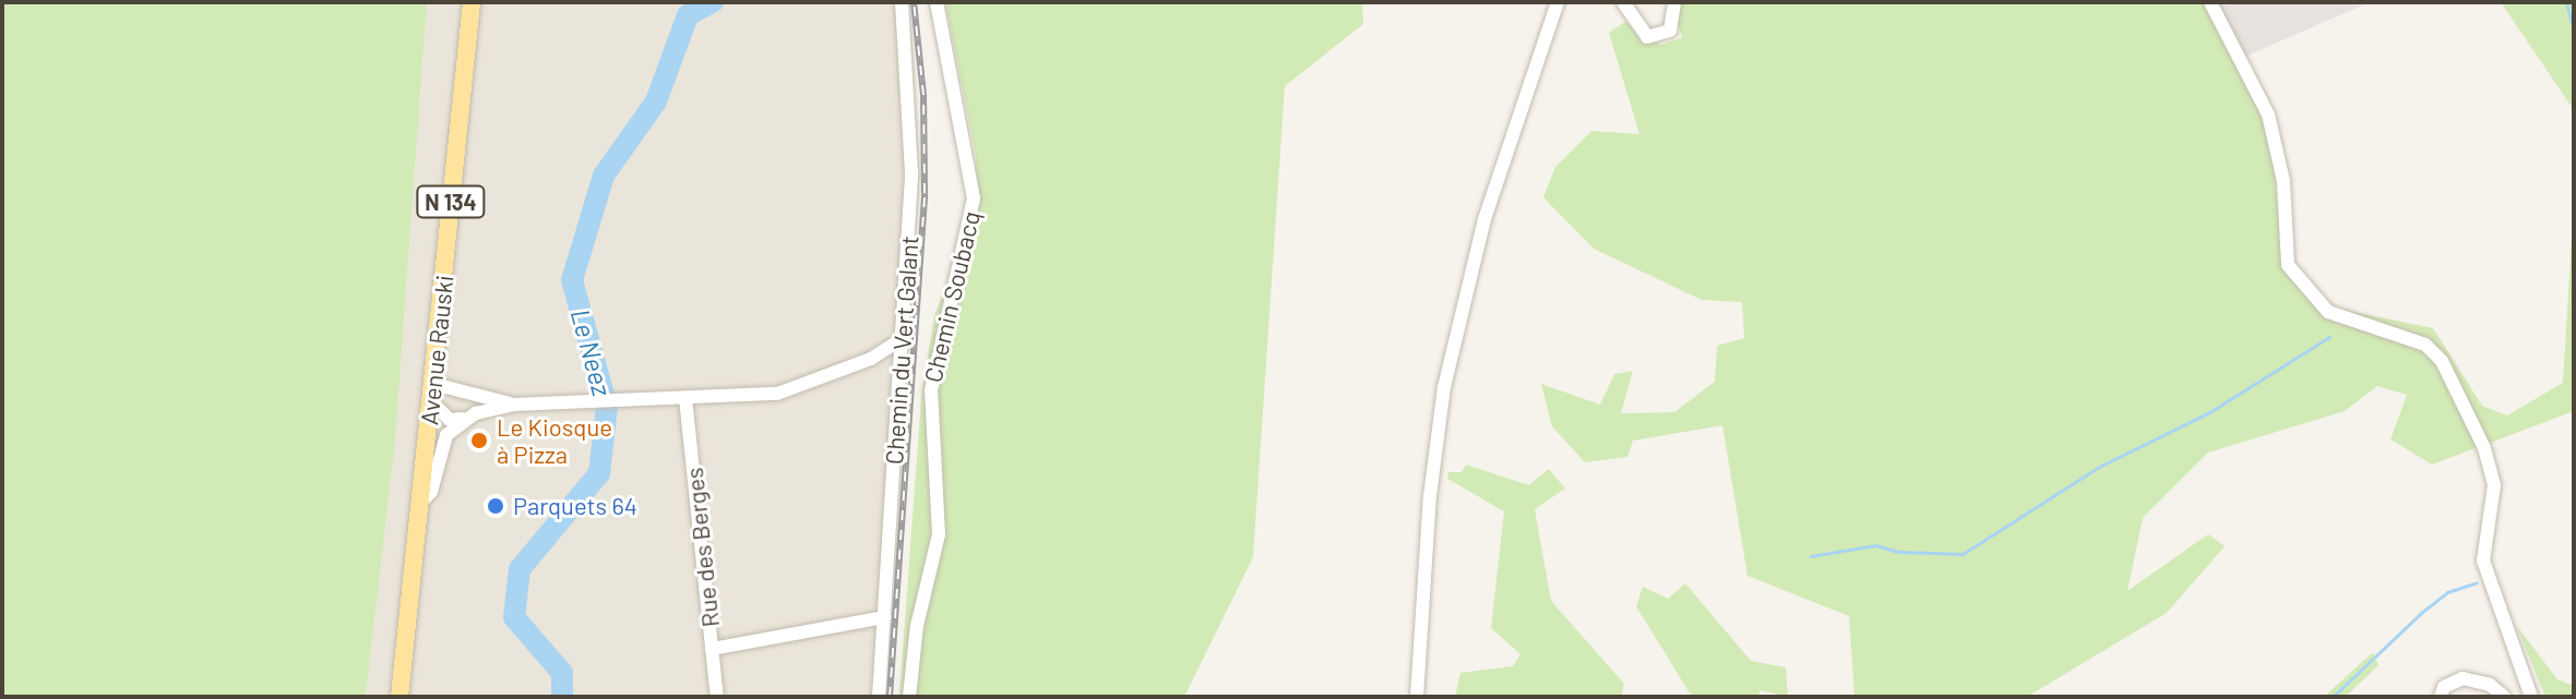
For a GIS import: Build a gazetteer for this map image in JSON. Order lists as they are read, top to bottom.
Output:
{
  "streets": {
    "main road": ["N 134", "Avenue Rauski"],
    "street": ["Chemin Soubacq", "Chemin du Vert Galant", "Rue des Berges"]
  },
  "water": ["Le Neez"],
  "places": ["Le Kiosque à Pizza", "Parquets 64"]
}
